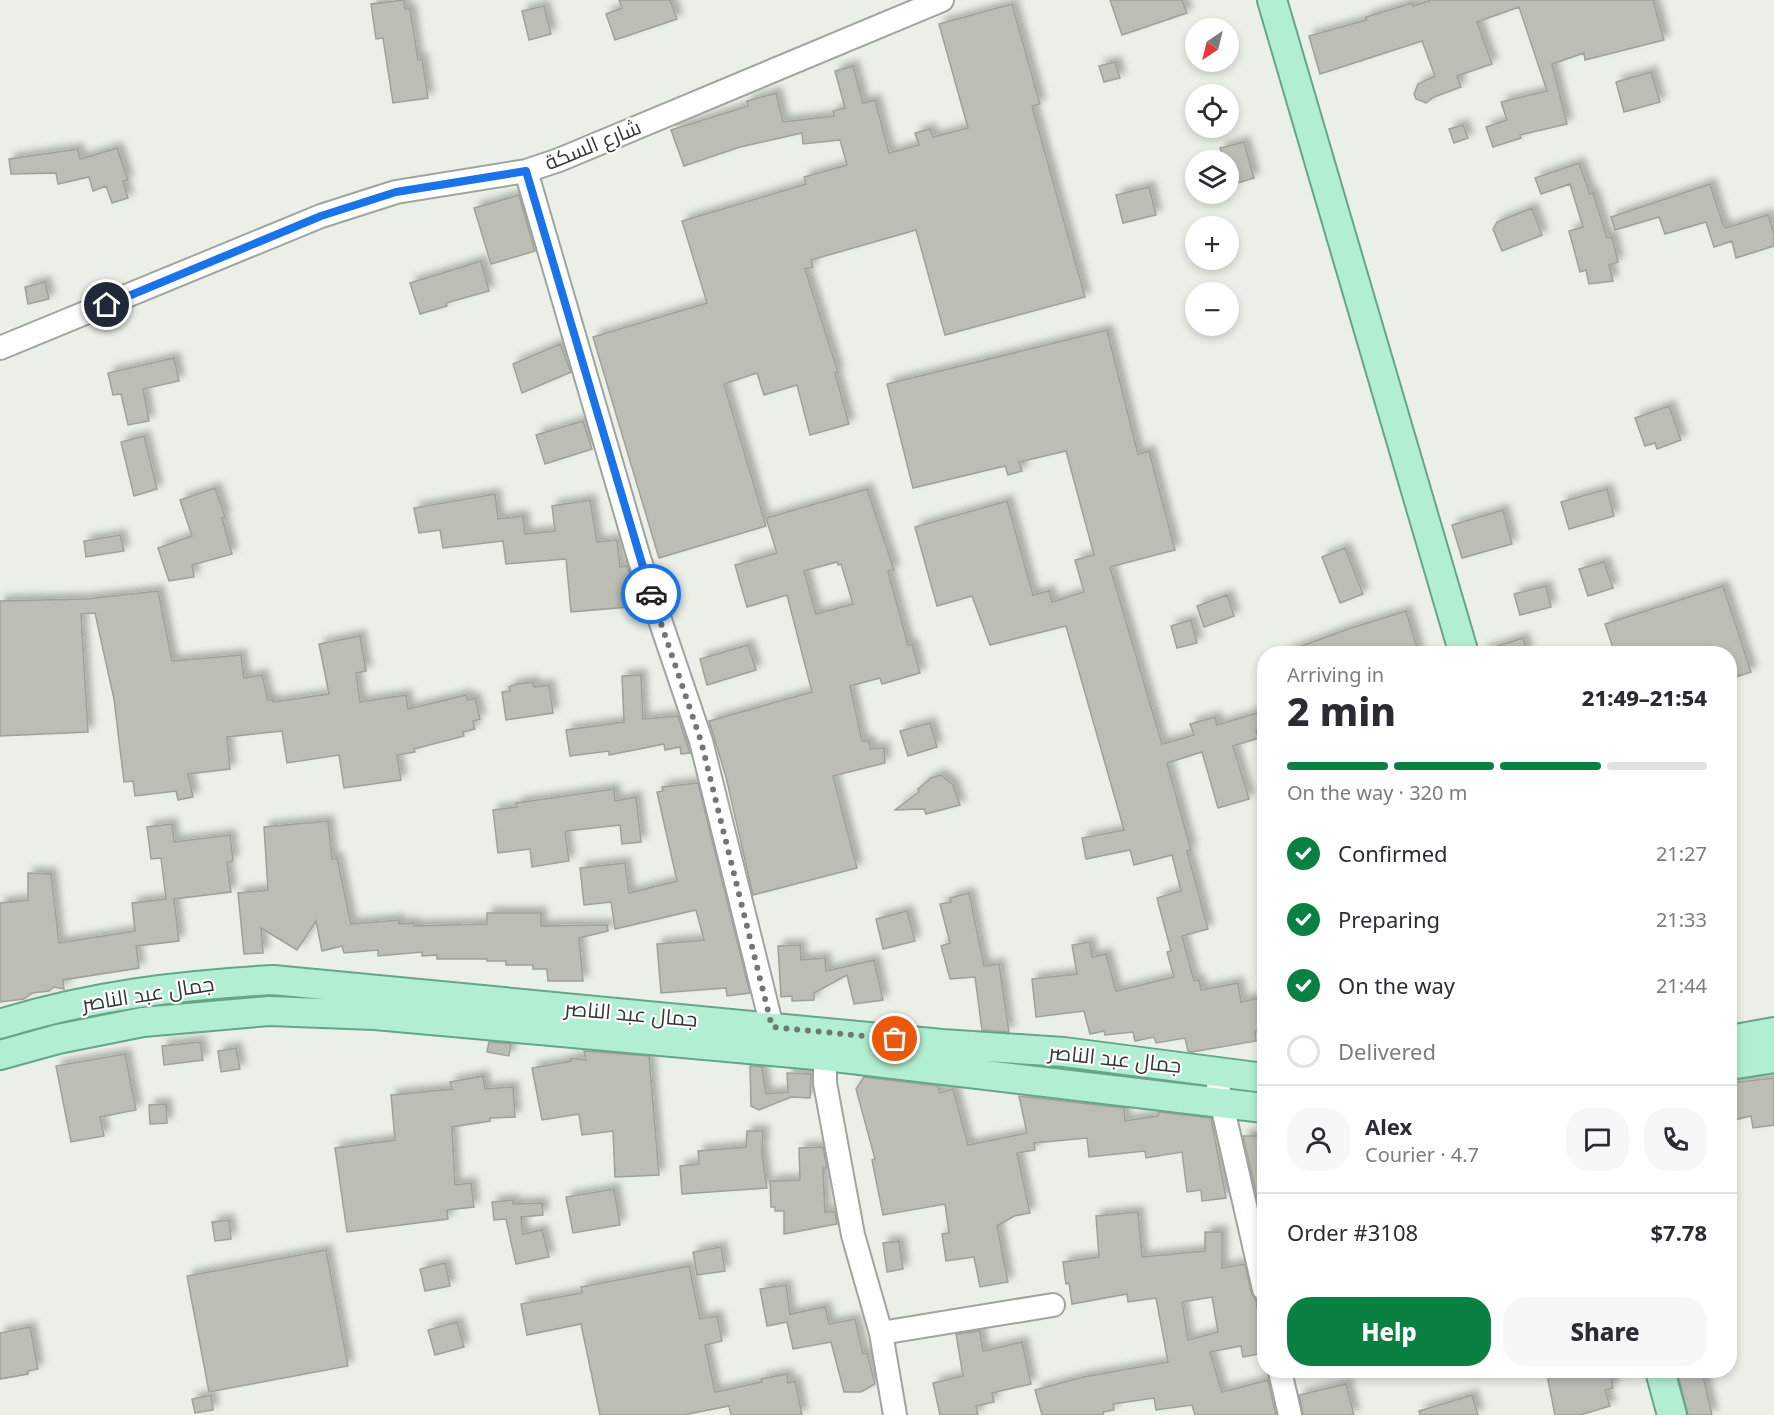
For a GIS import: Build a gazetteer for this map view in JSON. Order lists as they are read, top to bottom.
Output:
{
  "streets": {
    "main road": ["جمال عبد الناصر"],
    "street": ["شارع السكة"]
  },
  "north": "bottom left",
  "page": {
    "map_buttons": ["+", "−"],
    "heading": ["2 min", "Arriving in", "21:49–21:54"],
    "panel": [
      "Alex",
      "Courier · 4.7",
      "Order #3108",
      "$7.78"
    ],
    "bar": "On the way · 320 m",
    "list": [
      ["Confirmed", "21:27"],
      ["Preparing", "21:33"],
      ["On the way", "21:44"],
      "Delivered"
    ],
    "buttons": ["Help", "Share"]
  }
}
